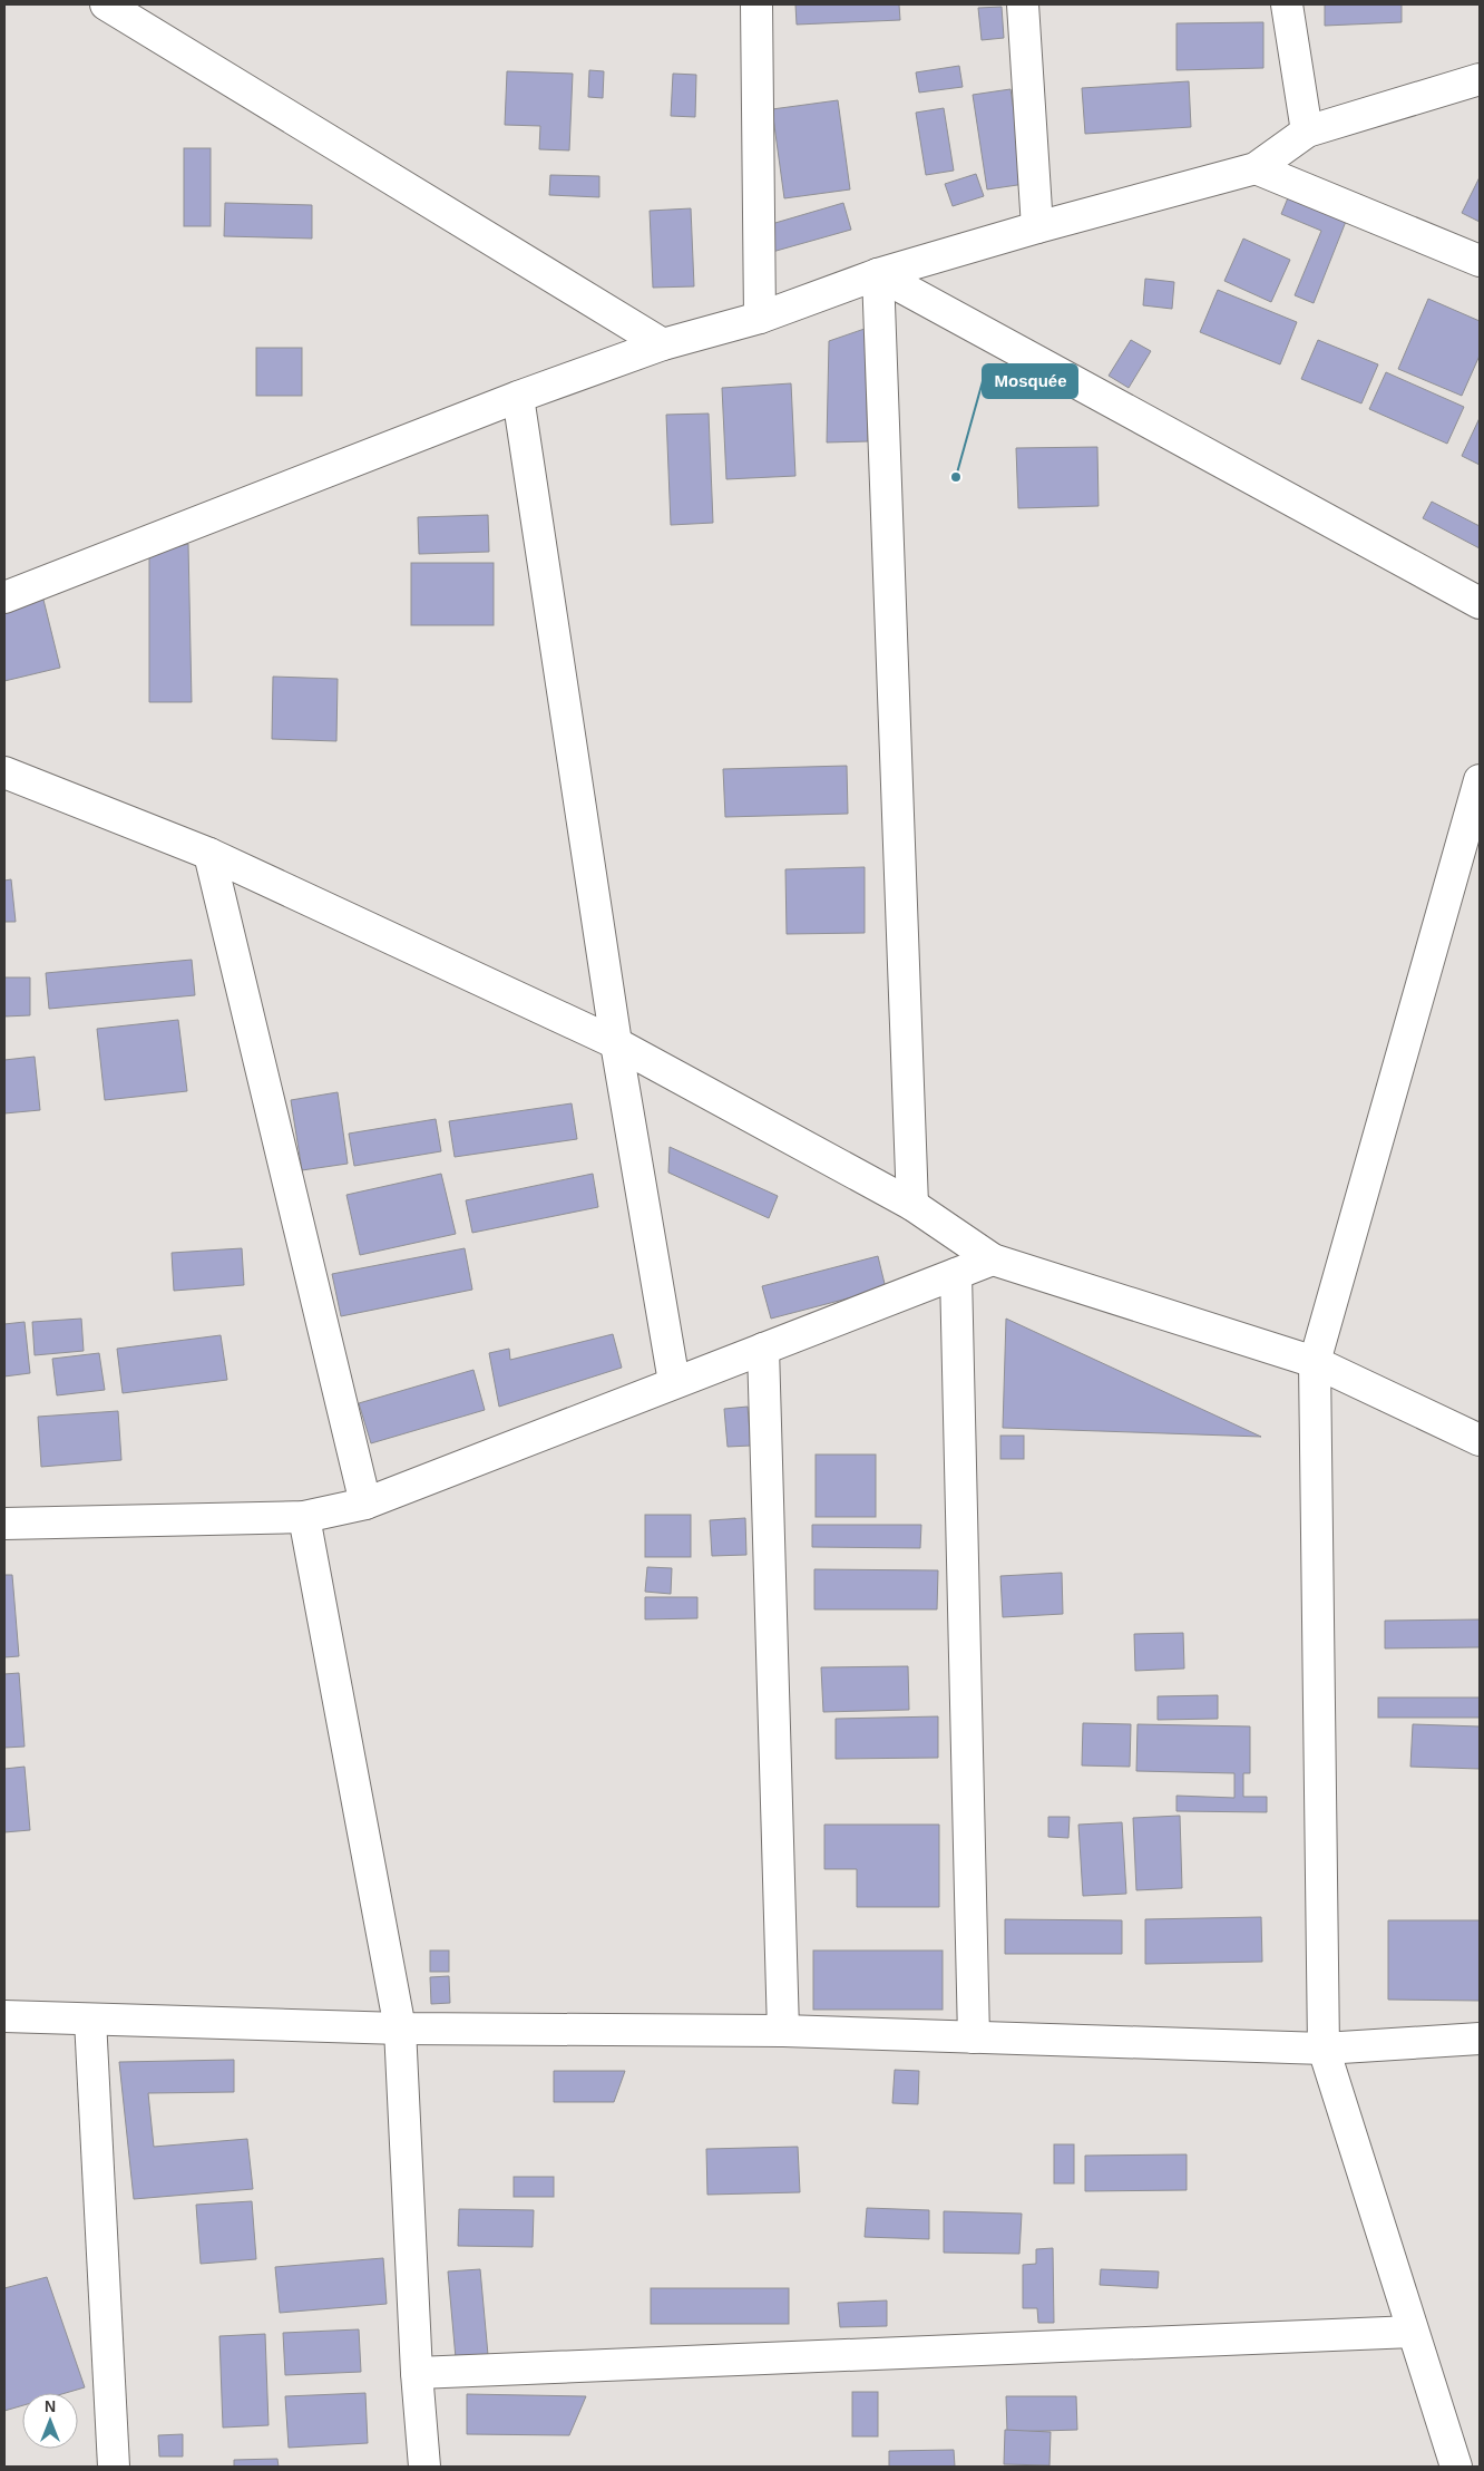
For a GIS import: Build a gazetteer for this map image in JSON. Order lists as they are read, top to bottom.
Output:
{
  "places": ["Mosquée"],
  "north": "top"
}
